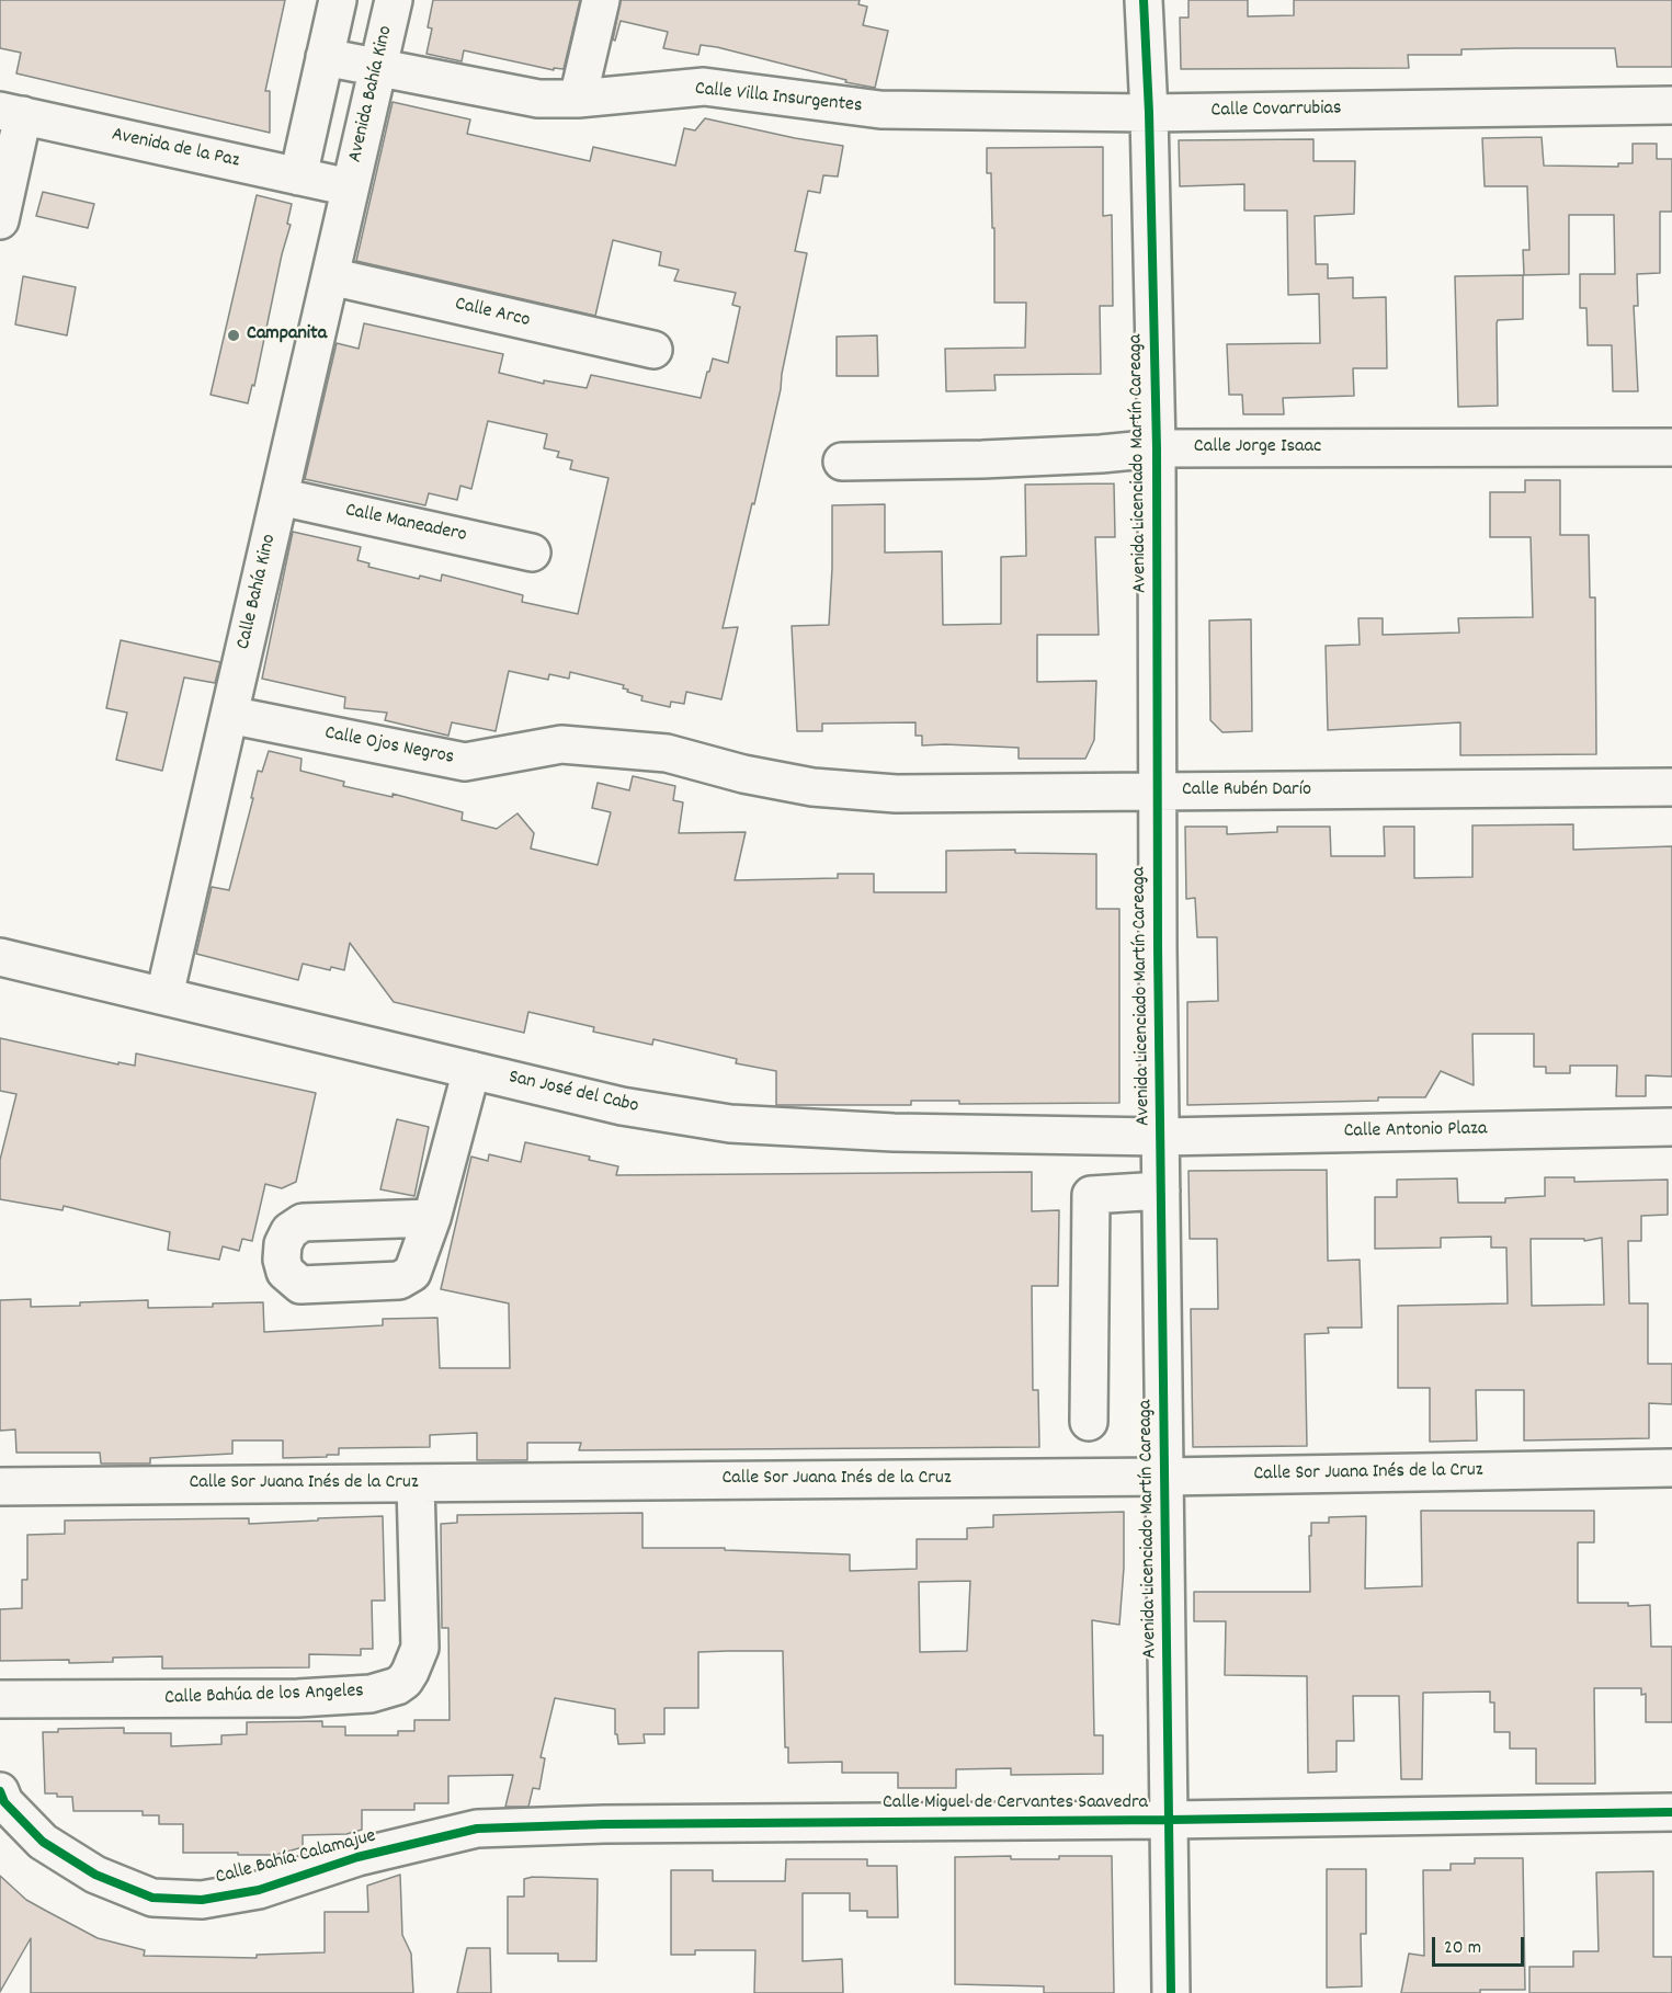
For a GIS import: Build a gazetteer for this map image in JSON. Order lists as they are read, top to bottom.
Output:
{
  "streets": {
    "street": [
      "Avenida Bahía Kino",
      "Calle Villa Insurgentes",
      "Calle Covarrubias",
      "Avenida de la Paz",
      "Calle Arco",
      "Calle Jorge Isaac",
      "Avenida Licenciado Martín Careaga",
      "Calle Maneadero",
      "Calle Bahía Kino",
      "Calle Ojos Negros",
      "Calle Rubén Darío",
      "San José del Cabo",
      "Calle Antonio Plaza",
      "Calle Sor Juana Inés de la Cruz",
      "Calle Bahúa de los Angeles",
      "Calle Miguel de Cervantes Saavedra",
      "Calle Bahía Calamajue"
    ]
  },
  "crossings": [
    ["Avenida Bahía Kino", "Calle Villa Insurgentes"],
    ["Avenida Bahía Kino", "Avenida de la Paz"],
    ["Avenida Bahía Kino", "Calle Bahía Kino"],
    ["Calle Villa Insurgentes", "Calle Covarrubias"],
    ["Calle Covarrubias", "Avenida Licenciado Martín Careaga"],
    ["Avenida de la Paz", "Calle Bahía Kino"],
    ["Calle Arco", "Calle Bahía Kino"],
    ["Calle Jorge Isaac", "Avenida Licenciado Martín Careaga"],
    ["Avenida Licenciado Martín Careaga", "Calle Rubén Darío"],
    ["Avenida Licenciado Martín Careaga", "San José del Cabo"],
    ["Avenida Licenciado Martín Careaga", "Calle Antonio Plaza"],
    ["Avenida Licenciado Martín Careaga", "Calle Sor Juana Inés de la Cruz"],
    ["Avenida Licenciado Martín Careaga", "Calle Miguel de Cervantes Saavedra"],
    ["Calle Maneadero", "Calle Bahía Kino"],
    ["Calle Bahía Kino", "Calle Ojos Negros"],
    ["Calle Bahía Kino", "San José del Cabo"],
    ["Calle Ojos Negros", "Calle Rubén Darío"],
    ["San José del Cabo", "Calle Antonio Plaza"],
    ["Calle Sor Juana Inés de la Cruz", "Calle Bahúa de los Angeles"],
    ["Calle Miguel de Cervantes Saavedra", "Calle Bahía Calamajue"]
  ],
  "places": ["Campanita"],
  "scale_bar": "20 m"
}
